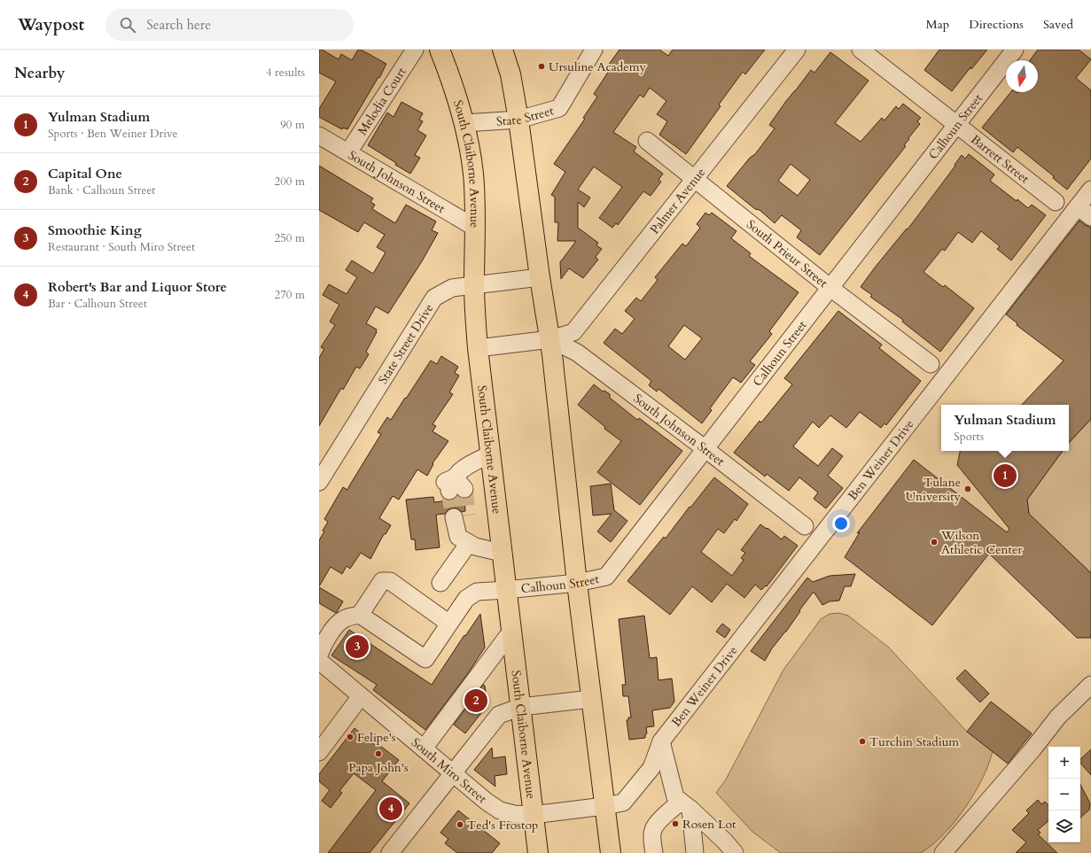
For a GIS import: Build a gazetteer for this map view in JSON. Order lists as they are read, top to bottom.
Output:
{
  "streets": {
    "main road": ["South Claiborne Avenue"],
    "street": [
      "Melodia Court",
      "State Street",
      "Calhoun Street",
      "Barrett Street",
      "South Johnson Street",
      "Palmer Avenue",
      "South Prieur Street",
      "State Street Drive",
      "Ben Weiner Drive",
      "South Miro Street"
    ]
  },
  "crossings": [
    ["Melodia Court", "South Johnson Street"],
    ["State Street", "South Claiborne Avenue"],
    ["Calhoun Street", "Barrett Street"],
    ["Calhoun Street", "South Claiborne Avenue"],
    ["Calhoun Street", "South Johnson Street"],
    ["Calhoun Street", "South Prieur Street"],
    ["South Claiborne Avenue", "South Johnson Street"],
    ["South Claiborne Avenue", "Palmer Avenue"],
    ["South Claiborne Avenue", "State Street Drive"],
    ["South Claiborne Avenue", "South Miro Street"],
    ["South Johnson Street", "Palmer Avenue"],
    ["Palmer Avenue", "South Prieur Street"],
    ["Ben Weiner Drive", "South Miro Street"]
  ],
  "places": [
    "Ursuline Academy",
    "Tulane University",
    "Wilson Athletic Center",
    "Felipe's",
    "Turchin Stadium",
    "Papa John's",
    "Rosen Lot",
    "Ted's Frostop"
  ],
  "north": "bottom",
  "page": {
    "header": "Waypost",
    "search": "Search here",
    "nav": ["Map", "Directions", "Saved"],
    "heading": ["Nearby", "4 results"],
    "list": [
      {
        "mark": "1",
        "name": "Yulman Stadium",
        "note": "Sports · Ben Weiner Drive",
        "value": "90 m"
      },
      {
        "mark": "2",
        "name": "Capital One",
        "note": "Bank · Calhoun Street",
        "value": "200 m"
      },
      {
        "mark": "3",
        "name": "Smoothie King",
        "note": "Restaurant · South Miro Street",
        "value": "250 m"
      },
      {
        "mark": "4",
        "name": "Robert's Bar and Liquor Store",
        "note": "Bar · Calhoun Street",
        "value": "270 m"
      }
    ],
    "popup": ["Yulman Stadium", "Sports"],
    "pins": [
      "1",
      "3",
      "2",
      "4"
    ],
    "map_buttons": ["+", "−"]
  }
}
